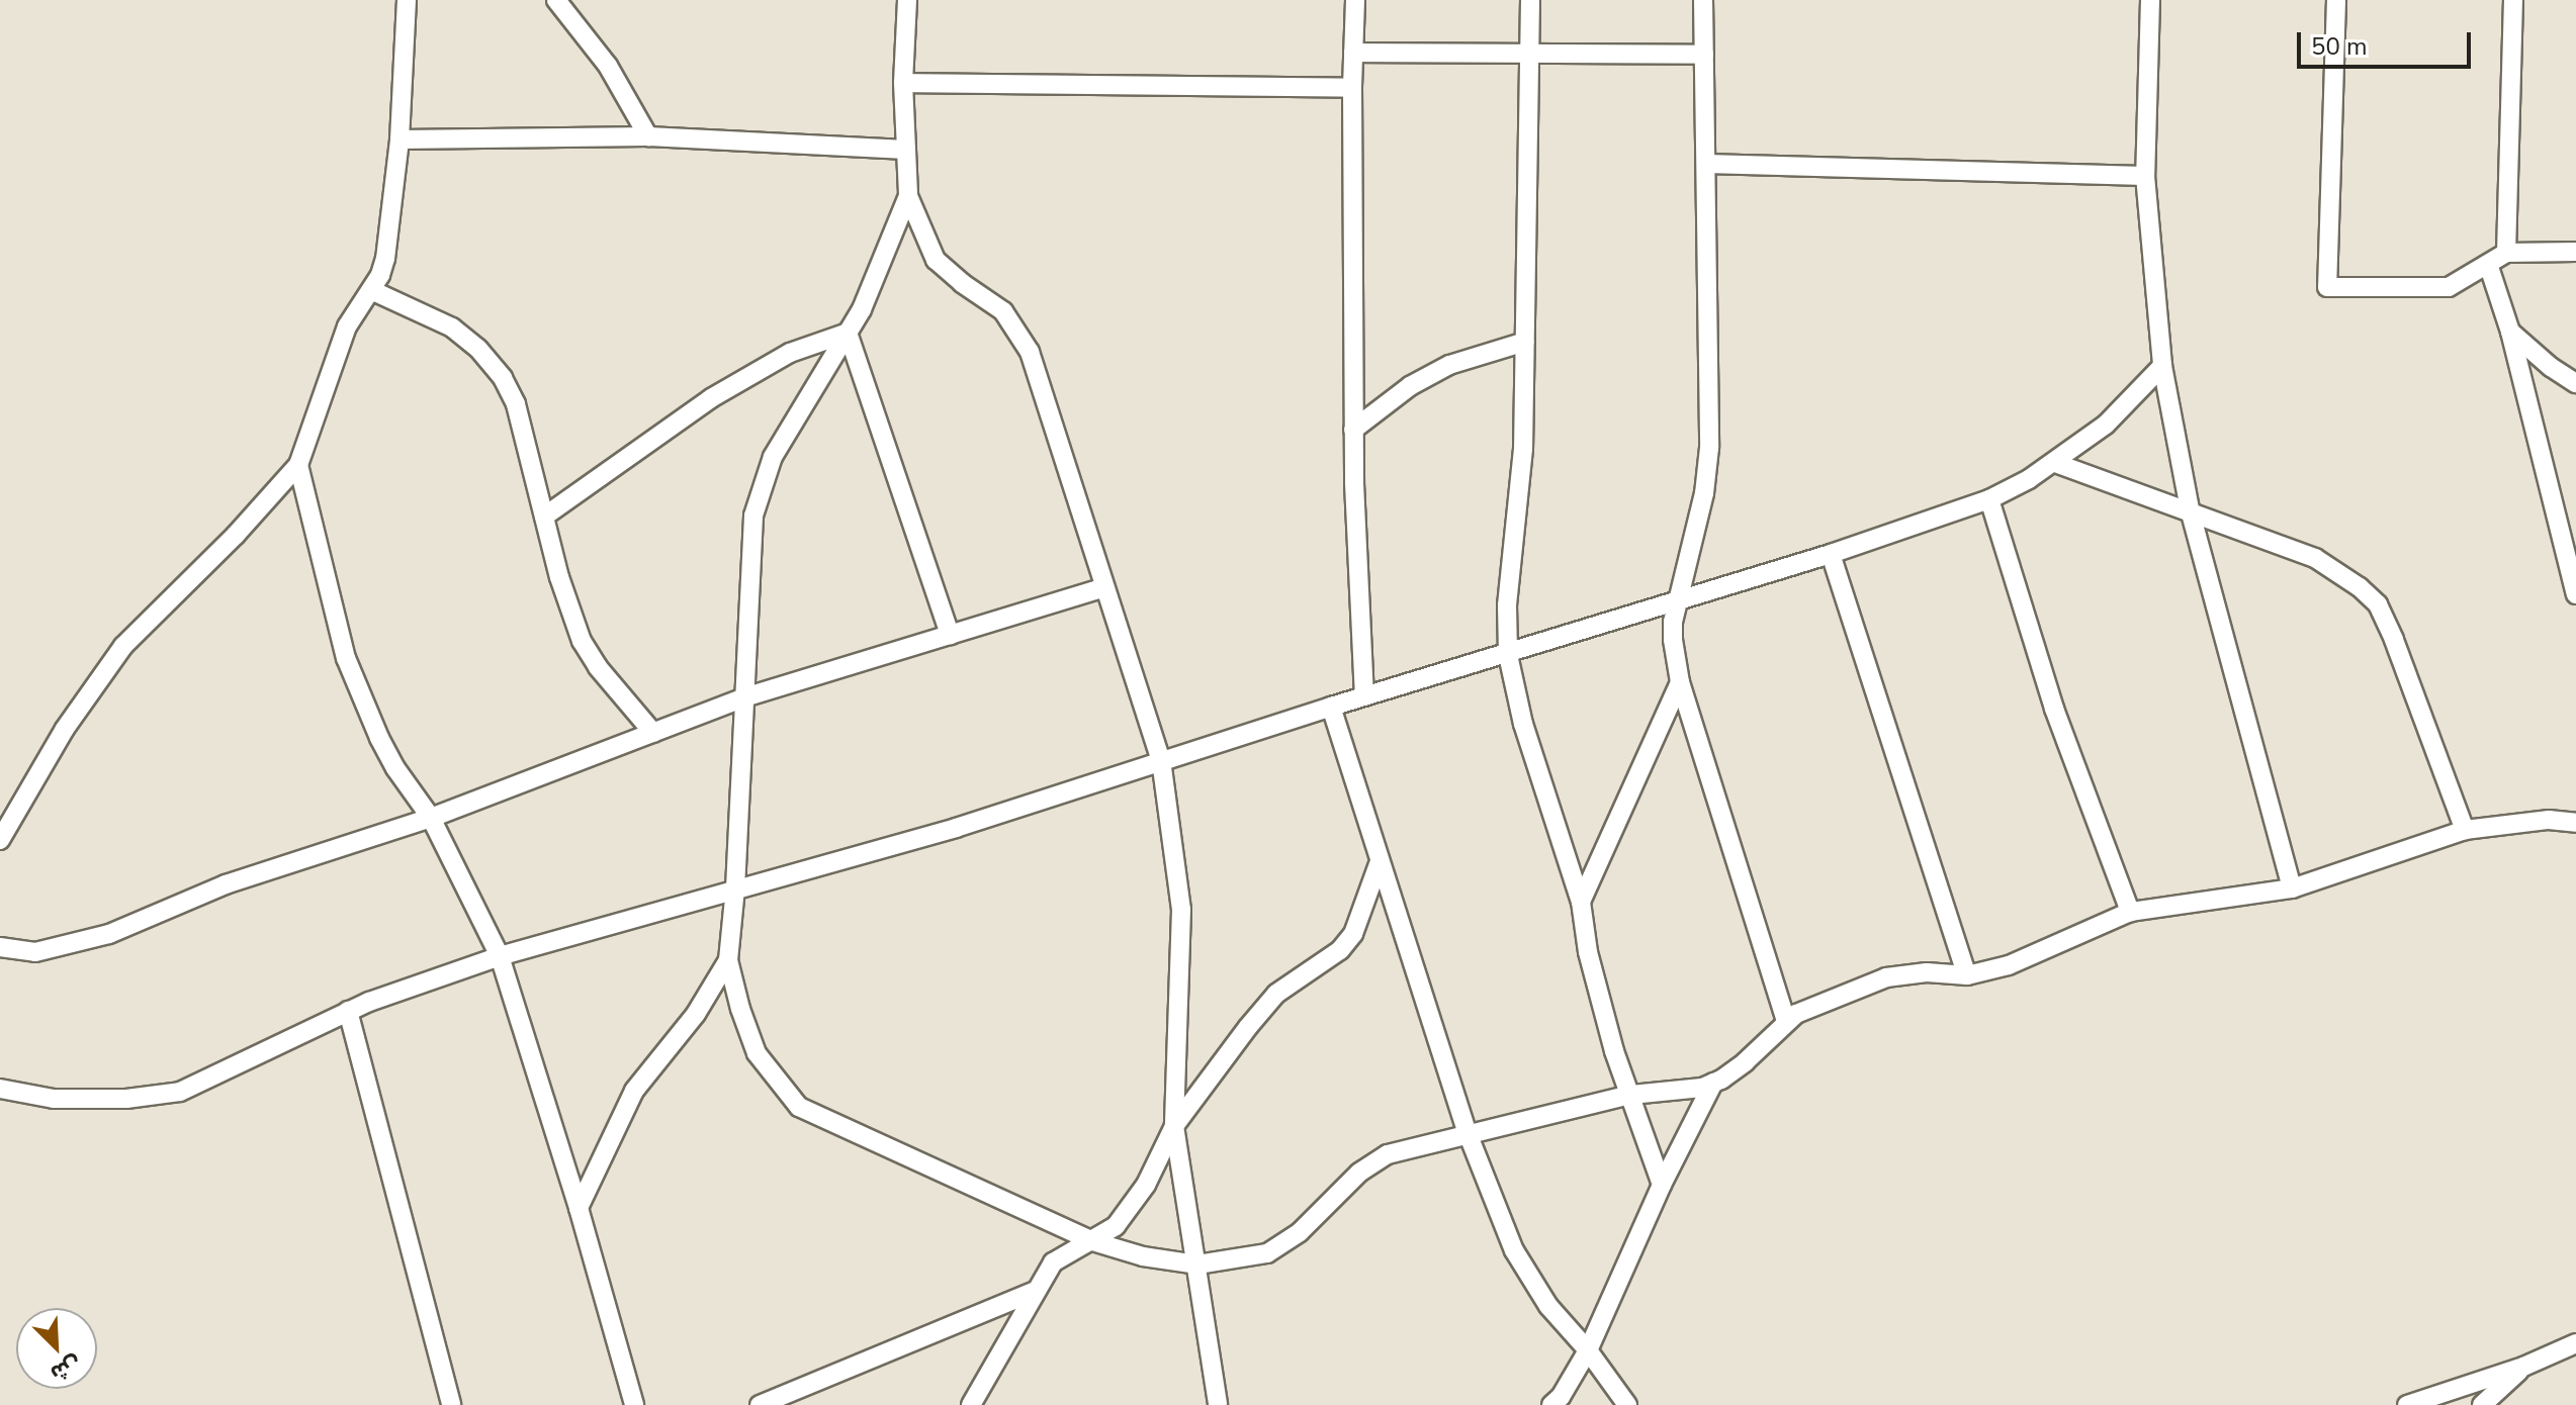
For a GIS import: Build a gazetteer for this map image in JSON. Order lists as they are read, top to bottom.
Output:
{
  "scale_bar": "50 m",
  "north": "bottom right"
}
